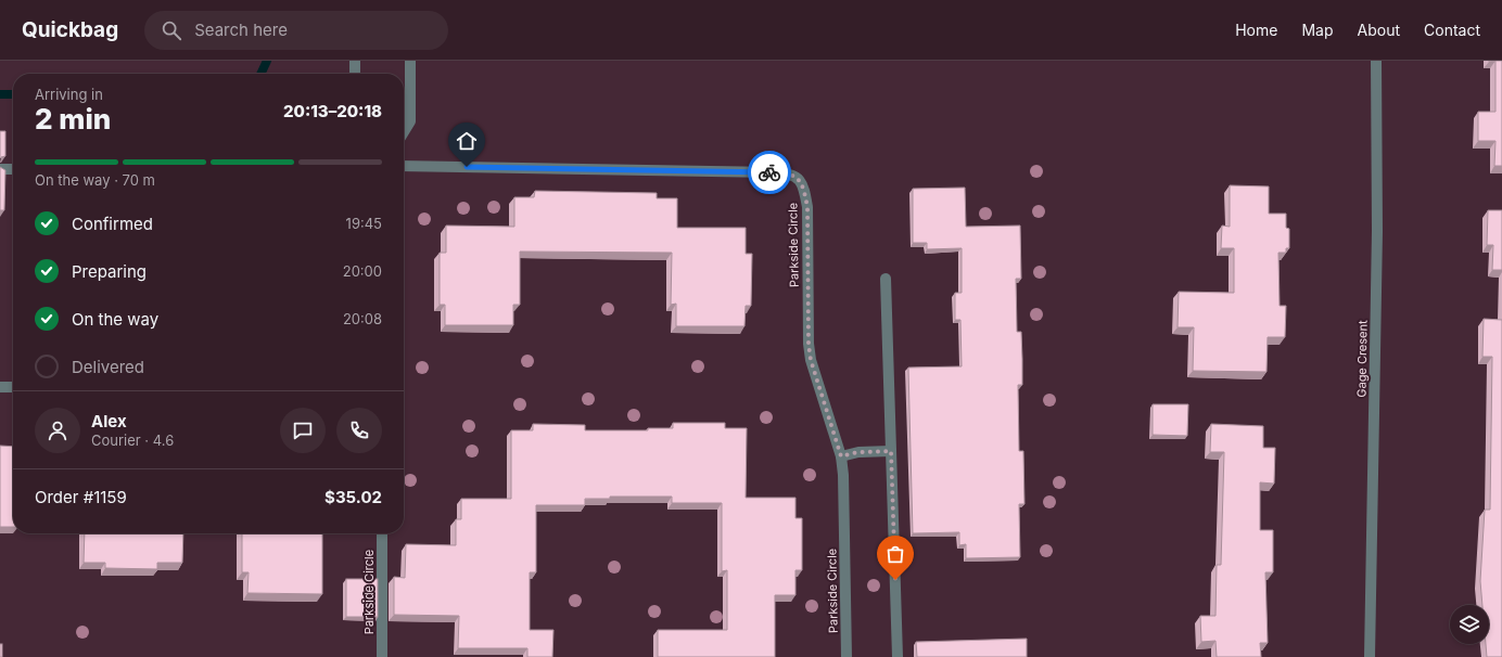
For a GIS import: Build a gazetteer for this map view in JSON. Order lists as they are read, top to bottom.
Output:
{
  "streets": {
    "street": ["Parkside Circle", "Gage Cresent"]
  },
  "page": {
    "header": "Quickbag",
    "search": "Search here",
    "nav": [
      "Home",
      "Map",
      "About",
      "Contact"
    ],
    "heading": ["2 min", "Arriving in", "20:13–20:18"],
    "panel": [
      "Alex",
      "Courier · 4.6",
      "Order #1159",
      "$35.02"
    ],
    "bar": "On the way · 70 m",
    "list": [
      ["Confirmed", "19:45"],
      ["Preparing", "20:00"],
      ["On the way", "20:08"],
      "Delivered"
    ]
  }
}
